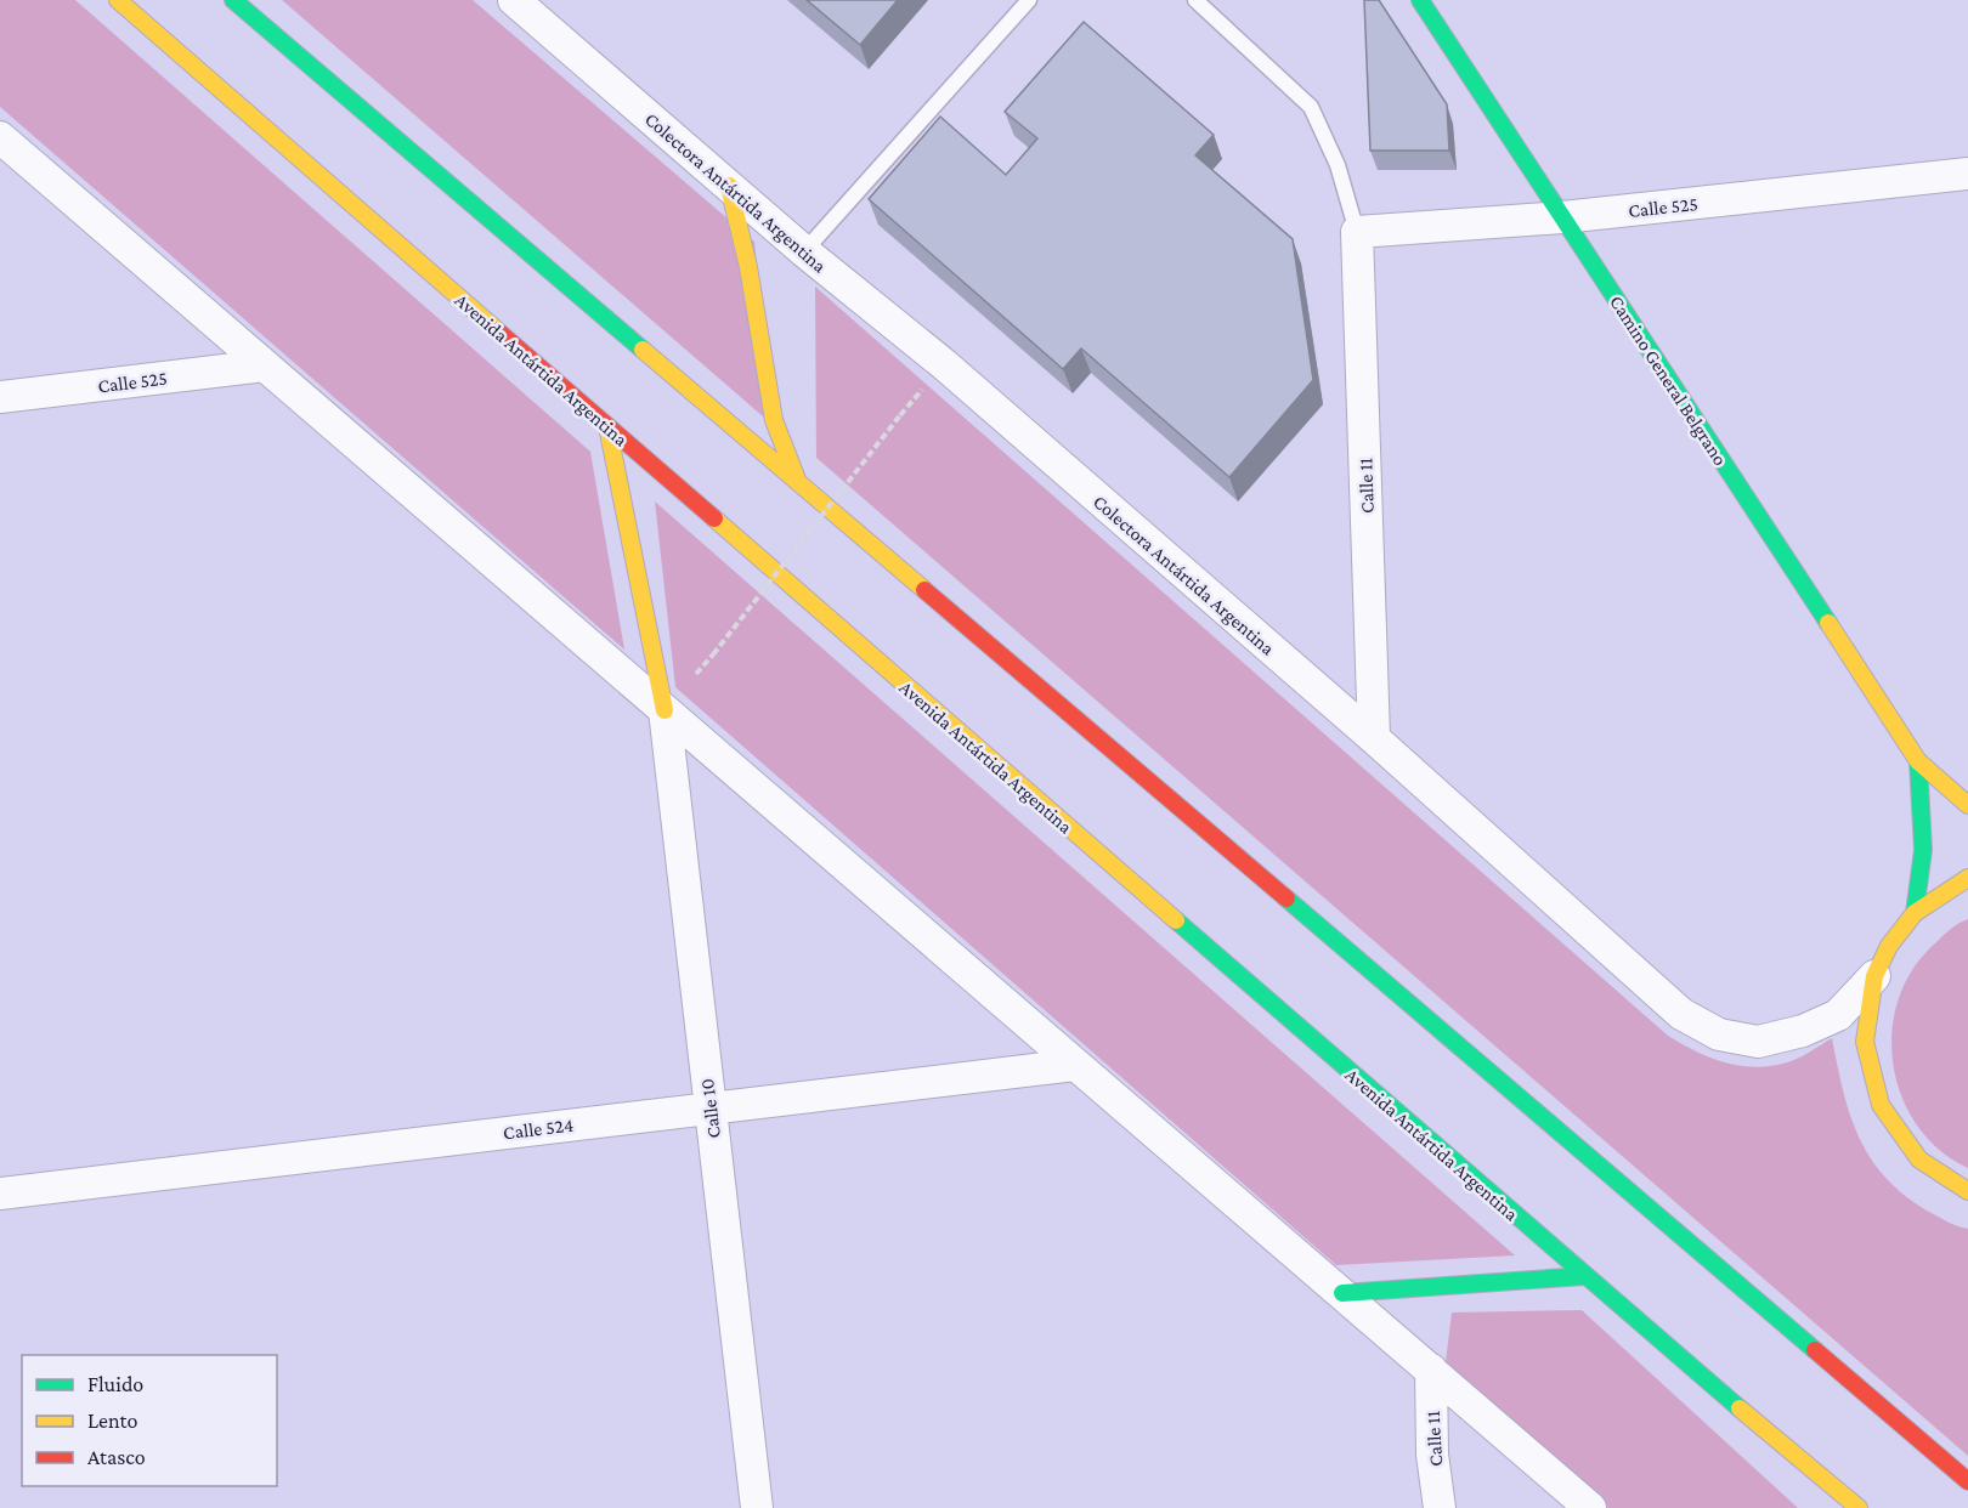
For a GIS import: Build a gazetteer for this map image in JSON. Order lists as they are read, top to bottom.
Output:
{
  "streets": {
    "main road": ["Avenida Antártida Argentina", "Camino General Belgrano"],
    "street": [
      "Colectora Antártida Argentina",
      "Calle 525",
      "Calle 11",
      "Calle 10",
      "Calle 524"
    ]
  },
  "crossings": [
    ["Colectora Antártida Argentina", "Calle 11"],
    ["Calle 525", "Camino General Belgrano"],
    ["Calle 525", "Calle 11"],
    ["Calle 10", "Calle 524"]
  ],
  "legend": ["Fluido", "Lento", "Atasco"]
}
